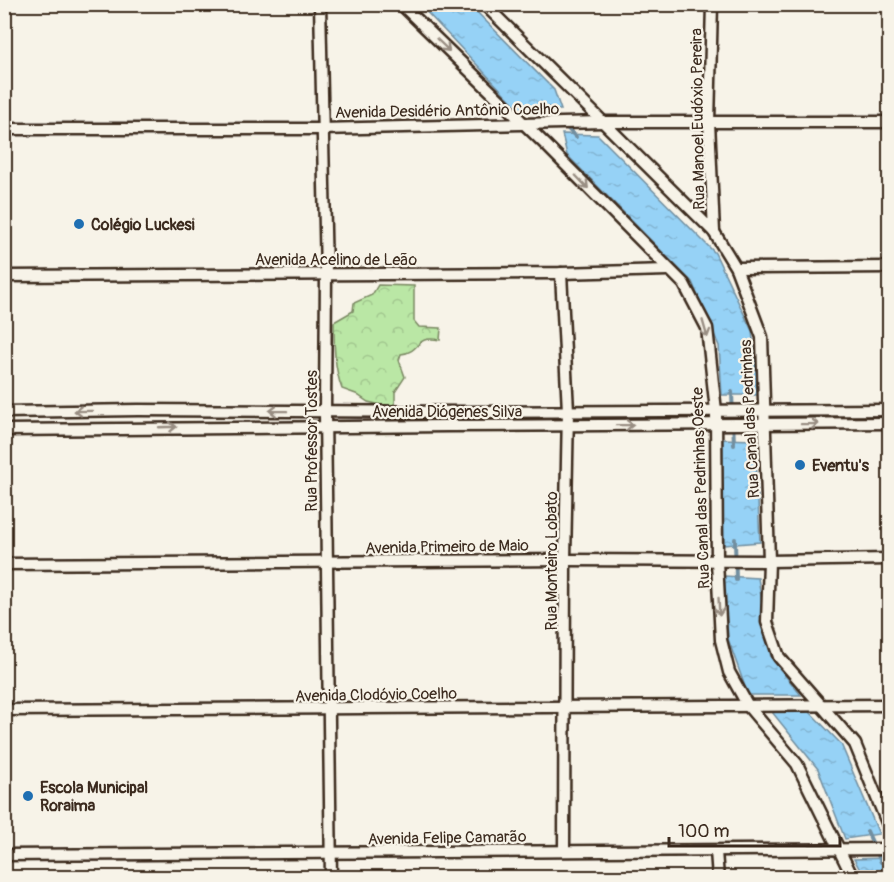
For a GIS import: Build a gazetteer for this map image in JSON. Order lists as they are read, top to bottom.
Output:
{
  "streets": {
    "street": [
      "Avenida Desidério Antônio Coelho",
      "Rua Manoel Eudóxio Pereira",
      "Avenida Acelino de Leão",
      "Avenida Diógenes Silva",
      "Rua Canal das Pedrinhas",
      "Rua Professor Tostes",
      "Rua Canal das Pedrinhas Oeste",
      "Avenida Primeiro de Maio",
      "Rua Monteiro Lobato",
      "Avenida Clodóvio Coelho",
      "Avenida Felipe Camarão"
    ]
  },
  "crossings": [
    ["Avenida Desidério Antônio Coelho", "Rua Manoel Eudóxio Pereira"],
    ["Avenida Desidério Antônio Coelho", "Rua Canal das Pedrinhas"],
    ["Avenida Desidério Antônio Coelho", "Rua Professor Tostes"],
    ["Avenida Desidério Antônio Coelho", "Rua Canal das Pedrinhas Oeste"],
    ["Rua Manoel Eudóxio Pereira", "Rua Canal das Pedrinhas"],
    ["Avenida Acelino de Leão", "Rua Professor Tostes"],
    ["Avenida Acelino de Leão", "Rua Canal das Pedrinhas Oeste"],
    ["Avenida Acelino de Leão", "Rua Monteiro Lobato"],
    ["Avenida Diógenes Silva", "Rua Canal das Pedrinhas"],
    ["Avenida Diógenes Silva", "Rua Professor Tostes"],
    ["Avenida Diógenes Silva", "Rua Canal das Pedrinhas Oeste"],
    ["Avenida Diógenes Silva", "Rua Monteiro Lobato"],
    ["Rua Canal das Pedrinhas", "Avenida Primeiro de Maio"],
    ["Rua Canal das Pedrinhas", "Avenida Clodóvio Coelho"],
    ["Rua Professor Tostes", "Avenida Primeiro de Maio"],
    ["Rua Professor Tostes", "Avenida Clodóvio Coelho"],
    ["Rua Professor Tostes", "Avenida Felipe Camarão"],
    ["Rua Canal das Pedrinhas Oeste", "Avenida Primeiro de Maio"],
    ["Rua Canal das Pedrinhas Oeste", "Avenida Clodóvio Coelho"],
    ["Rua Canal das Pedrinhas Oeste", "Avenida Felipe Camarão"],
    ["Avenida Primeiro de Maio", "Rua Monteiro Lobato"],
    ["Rua Monteiro Lobato", "Avenida Clodóvio Coelho"],
    ["Rua Monteiro Lobato", "Avenida Felipe Camarão"]
  ],
  "one_way": ["Rua Canal das Pedrinhas Oeste"],
  "places": ["Colégio Luckesi", "Eventu's", "Escola Municipal Roraima"],
  "scale_bar": "100 m"
}
